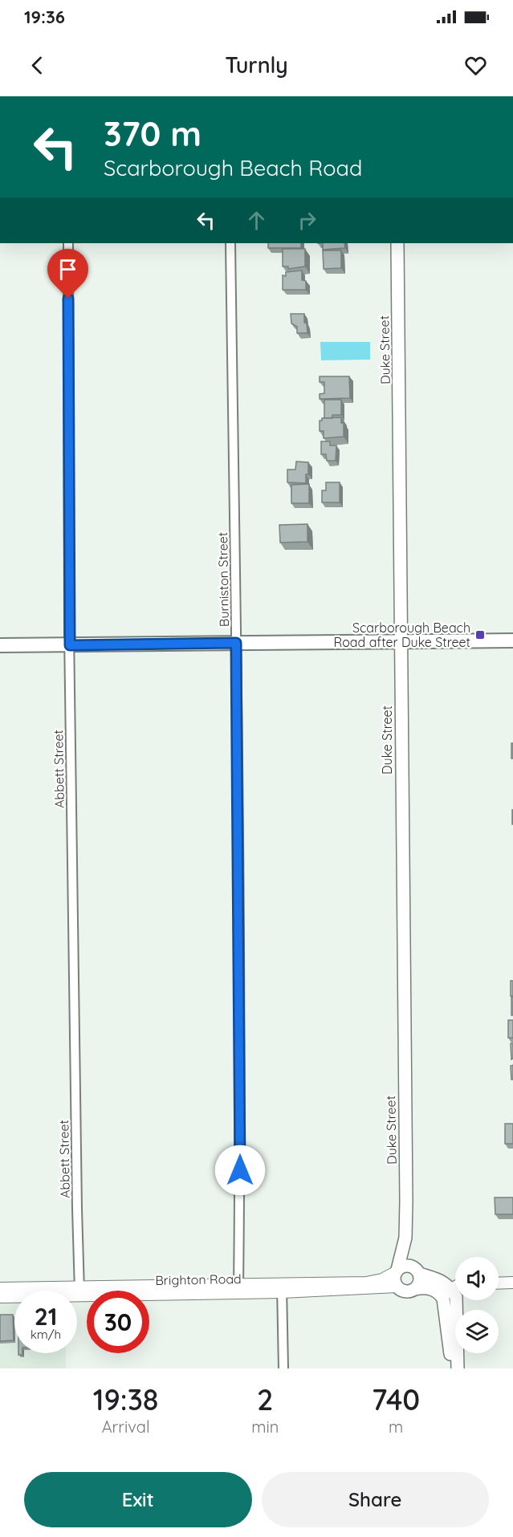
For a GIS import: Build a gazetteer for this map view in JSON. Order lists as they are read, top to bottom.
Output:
{
  "streets": {
    "main road": ["Duke Street"],
    "street": ["Burniston Street", "Abbett Street", "Brighton Road"]
  },
  "crossings": [
    ["Duke Street", "Brighton Road"],
    ["Burniston Street", "Brighton Road"],
    ["Abbett Street", "Brighton Road"]
  ],
  "places": {
    "transit": ["Scarborough Beach Road after Duke Street"]
  },
  "page": {
    "status": "19:36",
    "header": "Turnly",
    "turn": ["370 m", "Scarborough Beach Road"],
    "speed": "21 km/h",
    "limit": "30",
    "eta": [
      "19:38",
      "Arrival",
      "2",
      "min",
      "740",
      "m"
    ],
    "buttons": ["Exit", "Share"]
  }
}
